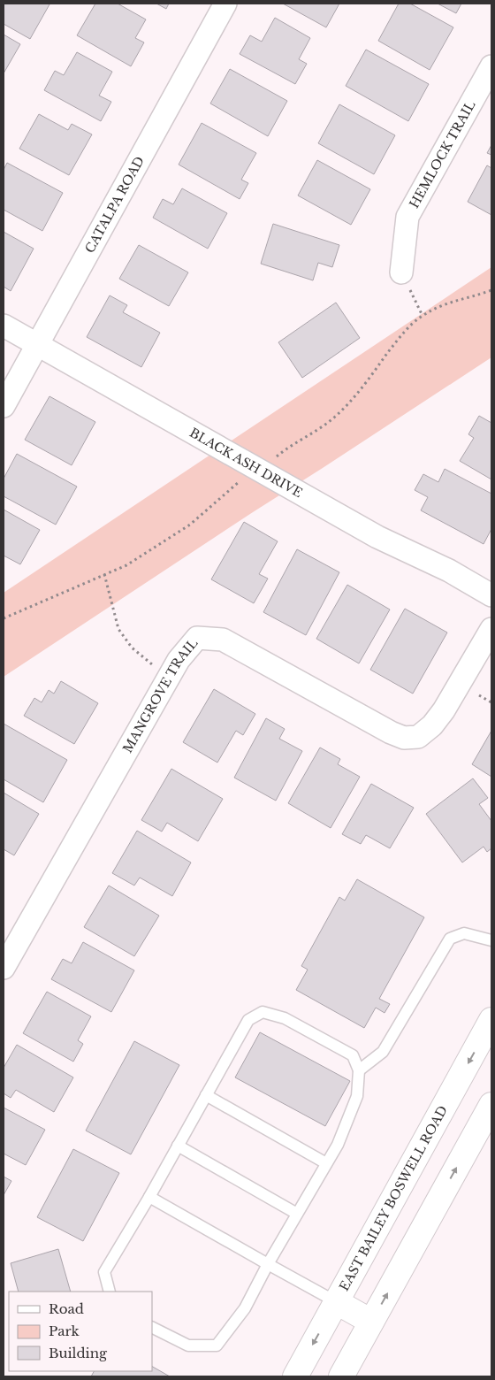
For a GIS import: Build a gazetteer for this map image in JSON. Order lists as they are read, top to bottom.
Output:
{
  "streets": {
    "main road": ["EAST BAILEY BOSWELL ROAD"],
    "street": [
      "HEMLOCK TRAIL",
      "CATALPA ROAD",
      "BLACK ASH DRIVE",
      "MANGROVE TRAIL"
    ]
  },
  "crossings": [
    ["CATALPA ROAD", "BLACK ASH DRIVE"]
  ],
  "legend": ["Road", "Park", "Building"]
}
